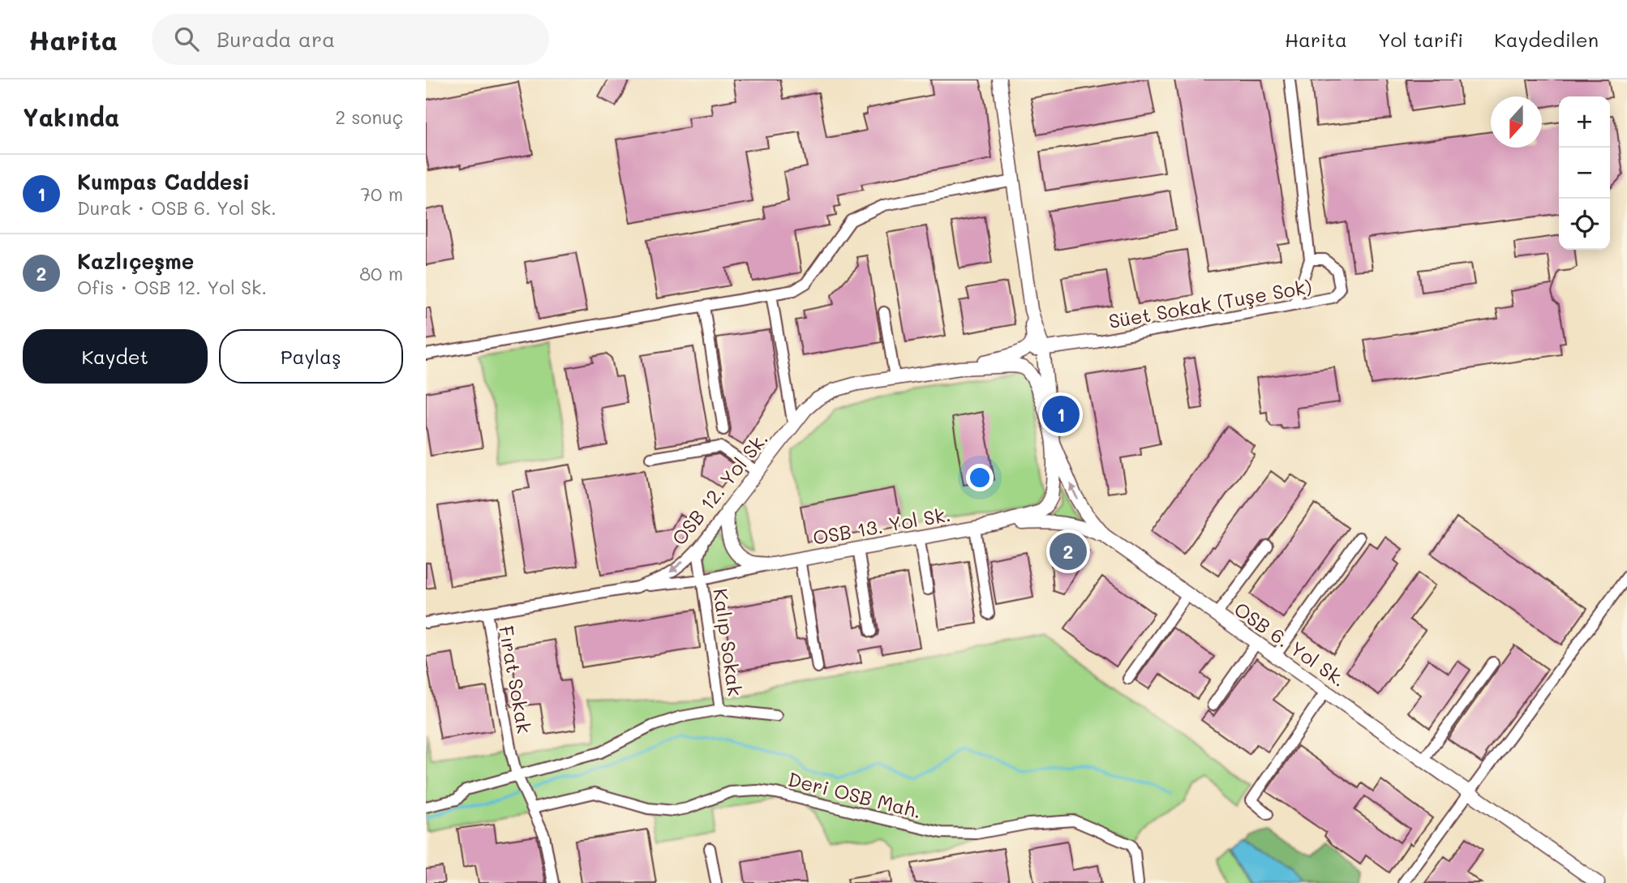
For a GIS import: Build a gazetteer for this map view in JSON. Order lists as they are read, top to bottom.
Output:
{
  "streets": {
    "main road": ["OSB 12. Yol Sk.", "OSB 13. Yol Sk.", "OSB 6. Yol Sk."],
    "street": [
      "Süet Sokak (Tuşe Sok)",
      "Kalıp Sokak",
      "Fırat Sokak",
      "Deri OSB Mah."
    ]
  },
  "crossings": [
    ["OSB 12. Yol Sk.", "OSB 13. Yol Sk."],
    ["OSB 12. Yol Sk.", "Kalıp Sokak"],
    ["OSB 12. Yol Sk.", "Fırat Sokak"],
    ["Fırat Sokak", "Deri OSB Mah."]
  ],
  "north": "bottom",
  "page": {
    "header": "Harita",
    "search": "Burada ara",
    "nav": ["Harita", "Yol tarifi", "Kaydedilen"],
    "heading": ["Yakında", "2 sonuç"],
    "map_buttons": ["+", "−"],
    "list": [
      {
        "mark": "1",
        "name": "Kumpas Caddesi",
        "note": "Durak · OSB 6. Yol Sk.",
        "value": "70 m"
      },
      {
        "mark": "2",
        "name": "Kazlıçeşme",
        "note": "Ofis · OSB 12. Yol Sk.",
        "value": "80 m"
      }
    ],
    "buttons": ["Kaydet", "Paylaş"],
    "pins": ["1", "2"]
  }
}
